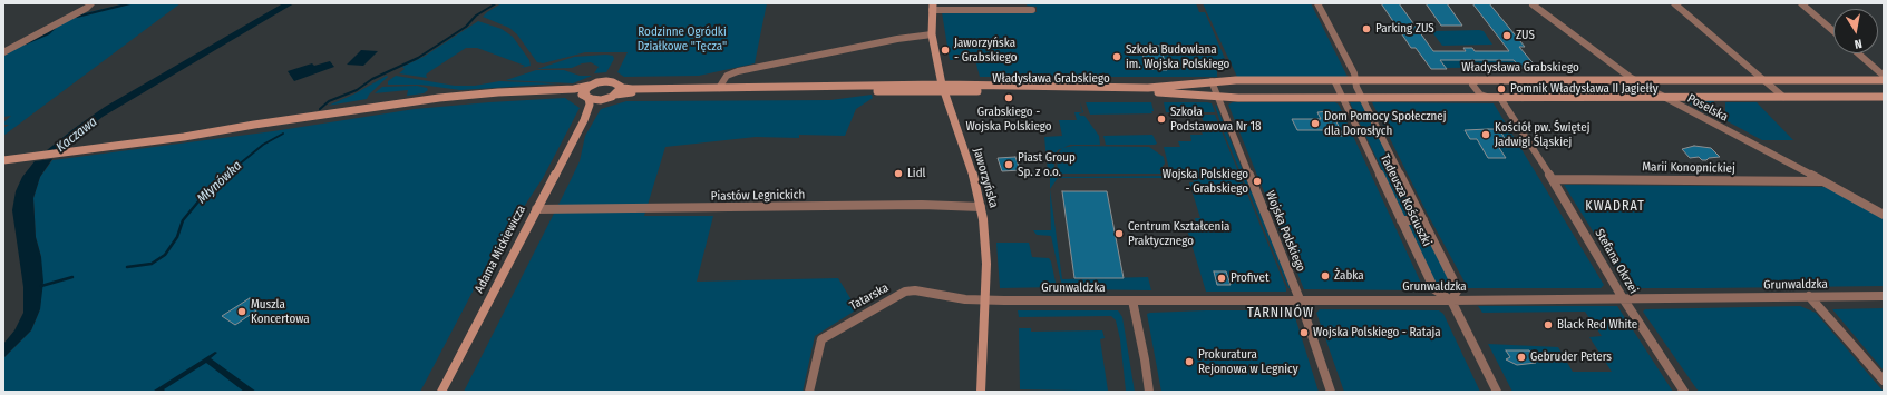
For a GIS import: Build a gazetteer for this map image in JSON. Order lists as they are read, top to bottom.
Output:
{
  "streets": {
    "street": [
      "Władysława Grabskiego",
      "Poselska",
      "Marii Konopnickiej",
      "Jaworzyńska",
      "Piastów Legnickich",
      "Tadeusza Kościuszki",
      "Wojska Polskiego",
      "Adama Mickiewicza",
      "Stefana Okrzei",
      "Grunwaldzka",
      "Tatarska"
    ]
  },
  "crossings": [
    ["Władysława Grabskiego", "Poselska"],
    ["Władysława Grabskiego", "Jaworzyńska"],
    ["Władysława Grabskiego", "Tadeusza Kościuszki"],
    ["Władysława Grabskiego", "Wojska Polskiego"],
    ["Władysława Grabskiego", "Stefana Okrzei"],
    ["Poselska", "Marii Konopnickiej"],
    ["Marii Konopnickiej", "Stefana Okrzei"],
    ["Jaworzyńska", "Piastów Legnickich"],
    ["Jaworzyńska", "Grunwaldzka"],
    ["Jaworzyńska", "Tatarska"],
    ["Piastów Legnickich", "Adama Mickiewicza"],
    ["Tadeusza Kościuszki", "Grunwaldzka"],
    ["Wojska Polskiego", "Grunwaldzka"],
    ["Stefana Okrzei", "Grunwaldzka"],
    ["Grunwaldzka", "Tatarska"]
  ],
  "districts": ["KWADRAT", "TARNINÓW"],
  "water": ["Kaczawa", "Młynówka"],
  "parks": ["Rodzinne Ogródki Działkowe \"Tęcza\""],
  "places": [
    "Parking ZUS",
    "ZUS",
    "Jaworzyńska - Grabskiego",
    "Szkoła Budowlana im. Wojska Polskiego",
    "Pomnik Władysława II Jagiełły",
    "Grabskiego - Wojska Polskiego",
    "Szkoła Podstawowa Nr 18",
    "Dom Pomocy Społecznej dla Dorosłych",
    "Kościół pw. Świętej Jadwigi Śląskiej",
    "Piast Group Sp. z o.o.",
    "Lidl",
    "Wojska Polskiego - Grabskiego",
    "Centrum Kształcenia Praktycznego",
    "Żabka",
    "Profivet",
    "Muszla Koncertowa",
    "Black Red White",
    "Wojska Polskiego - Rataja",
    "Gebruder Peters",
    "Prokuratura Rejonowa w Legnicy"
  ],
  "north": "bottom"
}
